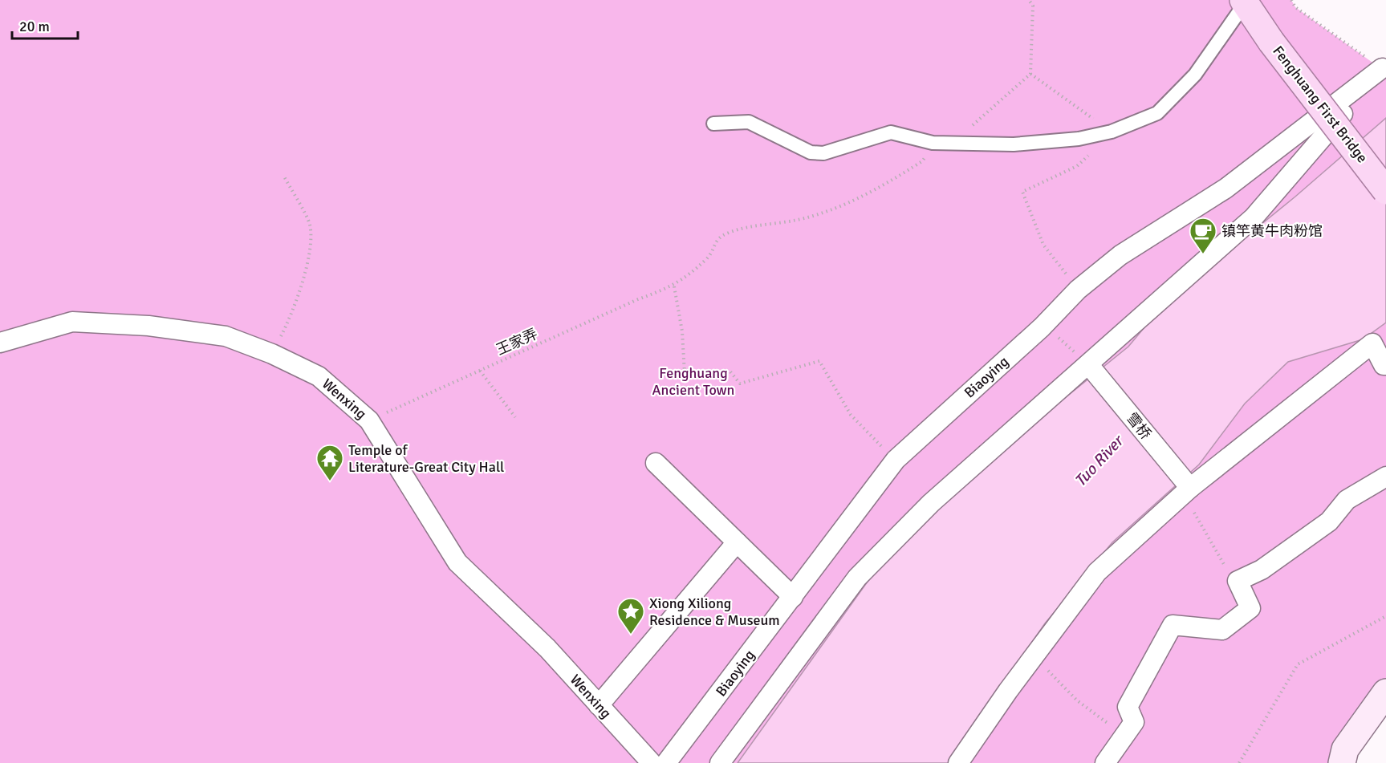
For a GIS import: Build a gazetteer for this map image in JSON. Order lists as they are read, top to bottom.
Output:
{
  "streets": {
    "main road": ["Fenghuang First Bridge"],
    "street": ["Biaoying", "Wenxing", "雪桥"],
    "path": ["王家弄"]
  },
  "crossings": [
    ["王家弄", "Wenxing"]
  ],
  "water": ["Tuo River"],
  "parks": ["Fenghuang Ancient Town"],
  "places": {
    "cafe": ["镇竿黄牛肉粉馆"],
    "temple": ["Temple of Literature-Great City Hall"],
    "place": ["Xiong Xiliong Residence & Museum"]
  },
  "scale_bar": "20 m"
}
